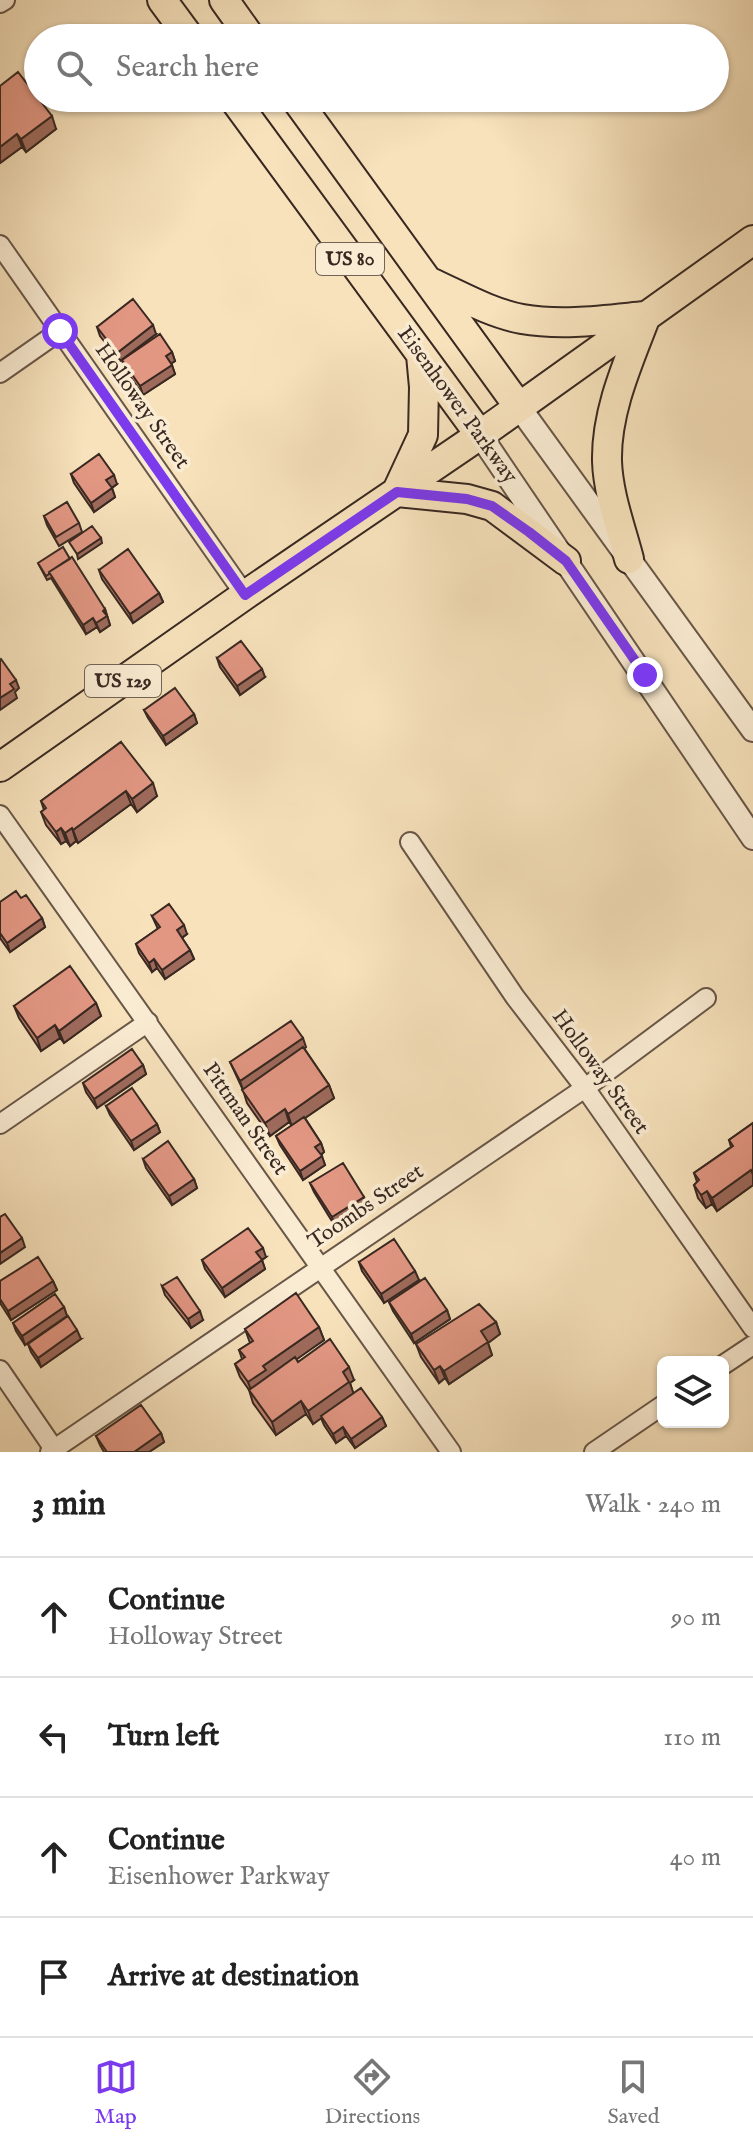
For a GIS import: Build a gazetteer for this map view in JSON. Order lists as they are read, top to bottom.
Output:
{
  "streets": {
    "main road": ["US 80", "Eisenhower Parkway", "US 129"],
    "street": ["Holloway Street", "Pittman Street", "Toombs Street"]
  },
  "crossings": [
    ["Eisenhower Parkway", "US 129"],
    ["Holloway Street", "US 129"],
    ["Holloway Street", "Toombs Street"],
    ["Pittman Street", "Toombs Street"]
  ],
  "page": {
    "search": "Search here",
    "heading": ["3 min", "Walk · 240 m"],
    "list": [
      ["Continue", "Holloway Street", "90 m"],
      ["Turn left", "110 m"],
      ["Continue", "Eisenhower Parkway", "40 m"],
      "Arrive at destination"
    ],
    "nav": ["Map", "Directions", "Saved"]
  }
}
